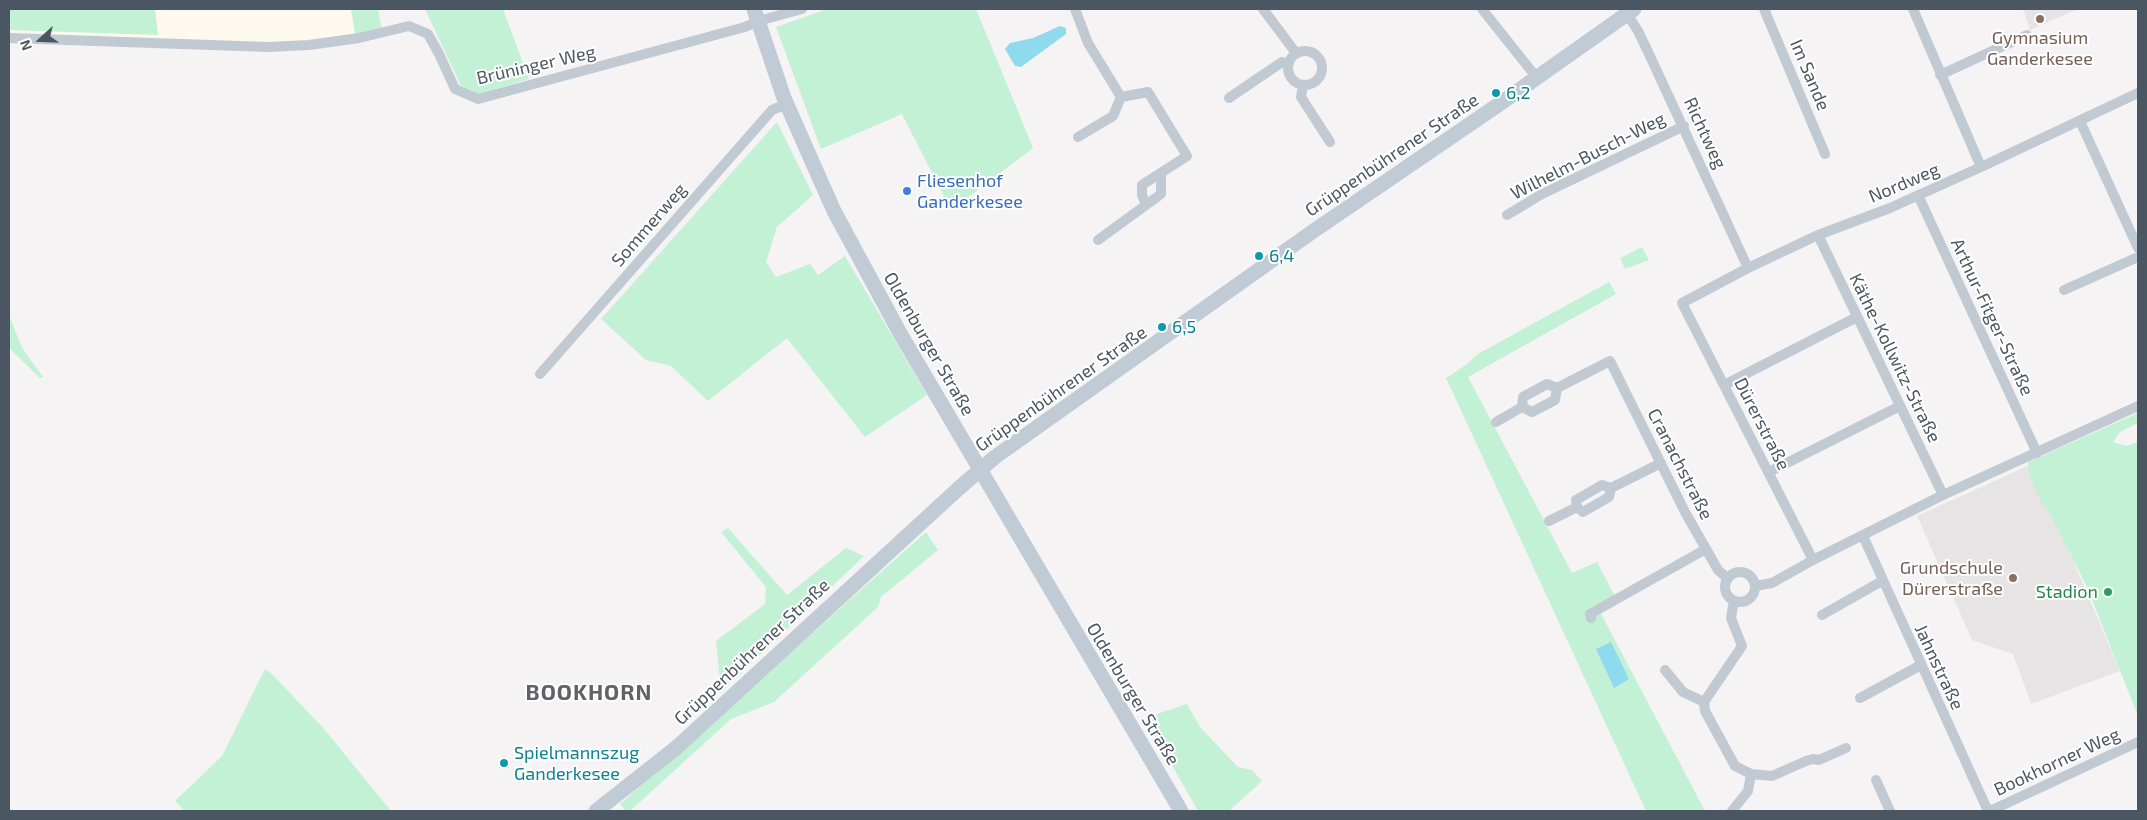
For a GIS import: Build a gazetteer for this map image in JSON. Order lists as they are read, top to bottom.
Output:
{
  "streets": {
    "street": [
      "Brüninger Weg",
      "Im Sande",
      "Richtweg",
      "Grüppenbührener Straße",
      "Wilhelm-Busch-Weg",
      "Nordweg",
      "Sommerweg",
      "Arthur-Fitger-Straße",
      "Oldenburger Straße",
      "Käthe-Kollwitz-Straße",
      "Dürerstraße",
      "Cranachstraße",
      "Jahnstraße",
      "Bookhorner Weg"
    ]
  },
  "crossings": [
    ["Brüninger Weg", "Oldenburger Straße"],
    ["Richtweg", "Grüppenbührener Straße"],
    ["Richtweg", "Wilhelm-Busch-Weg"],
    ["Richtweg", "Nordweg"],
    ["Grüppenbührener Straße", "Oldenburger Straße"],
    ["Nordweg", "Arthur-Fitger-Straße"],
    ["Nordweg", "Käthe-Kollwitz-Straße"],
    ["Nordweg", "Dürerstraße"],
    ["Sommerweg", "Oldenburger Straße"],
    ["Jahnstraße", "Bookhorner Weg"]
  ],
  "districts": ["BOOKHORN"],
  "places": [
    "Gymnasium Ganderkesee",
    "6,2",
    "Fliesenhof Ganderkesee",
    "6,4",
    "6,5",
    "Grundschule Dürerstraße",
    "Stadion",
    "Spielmannszug Ganderkesee"
  ],
  "north": "left"
}
